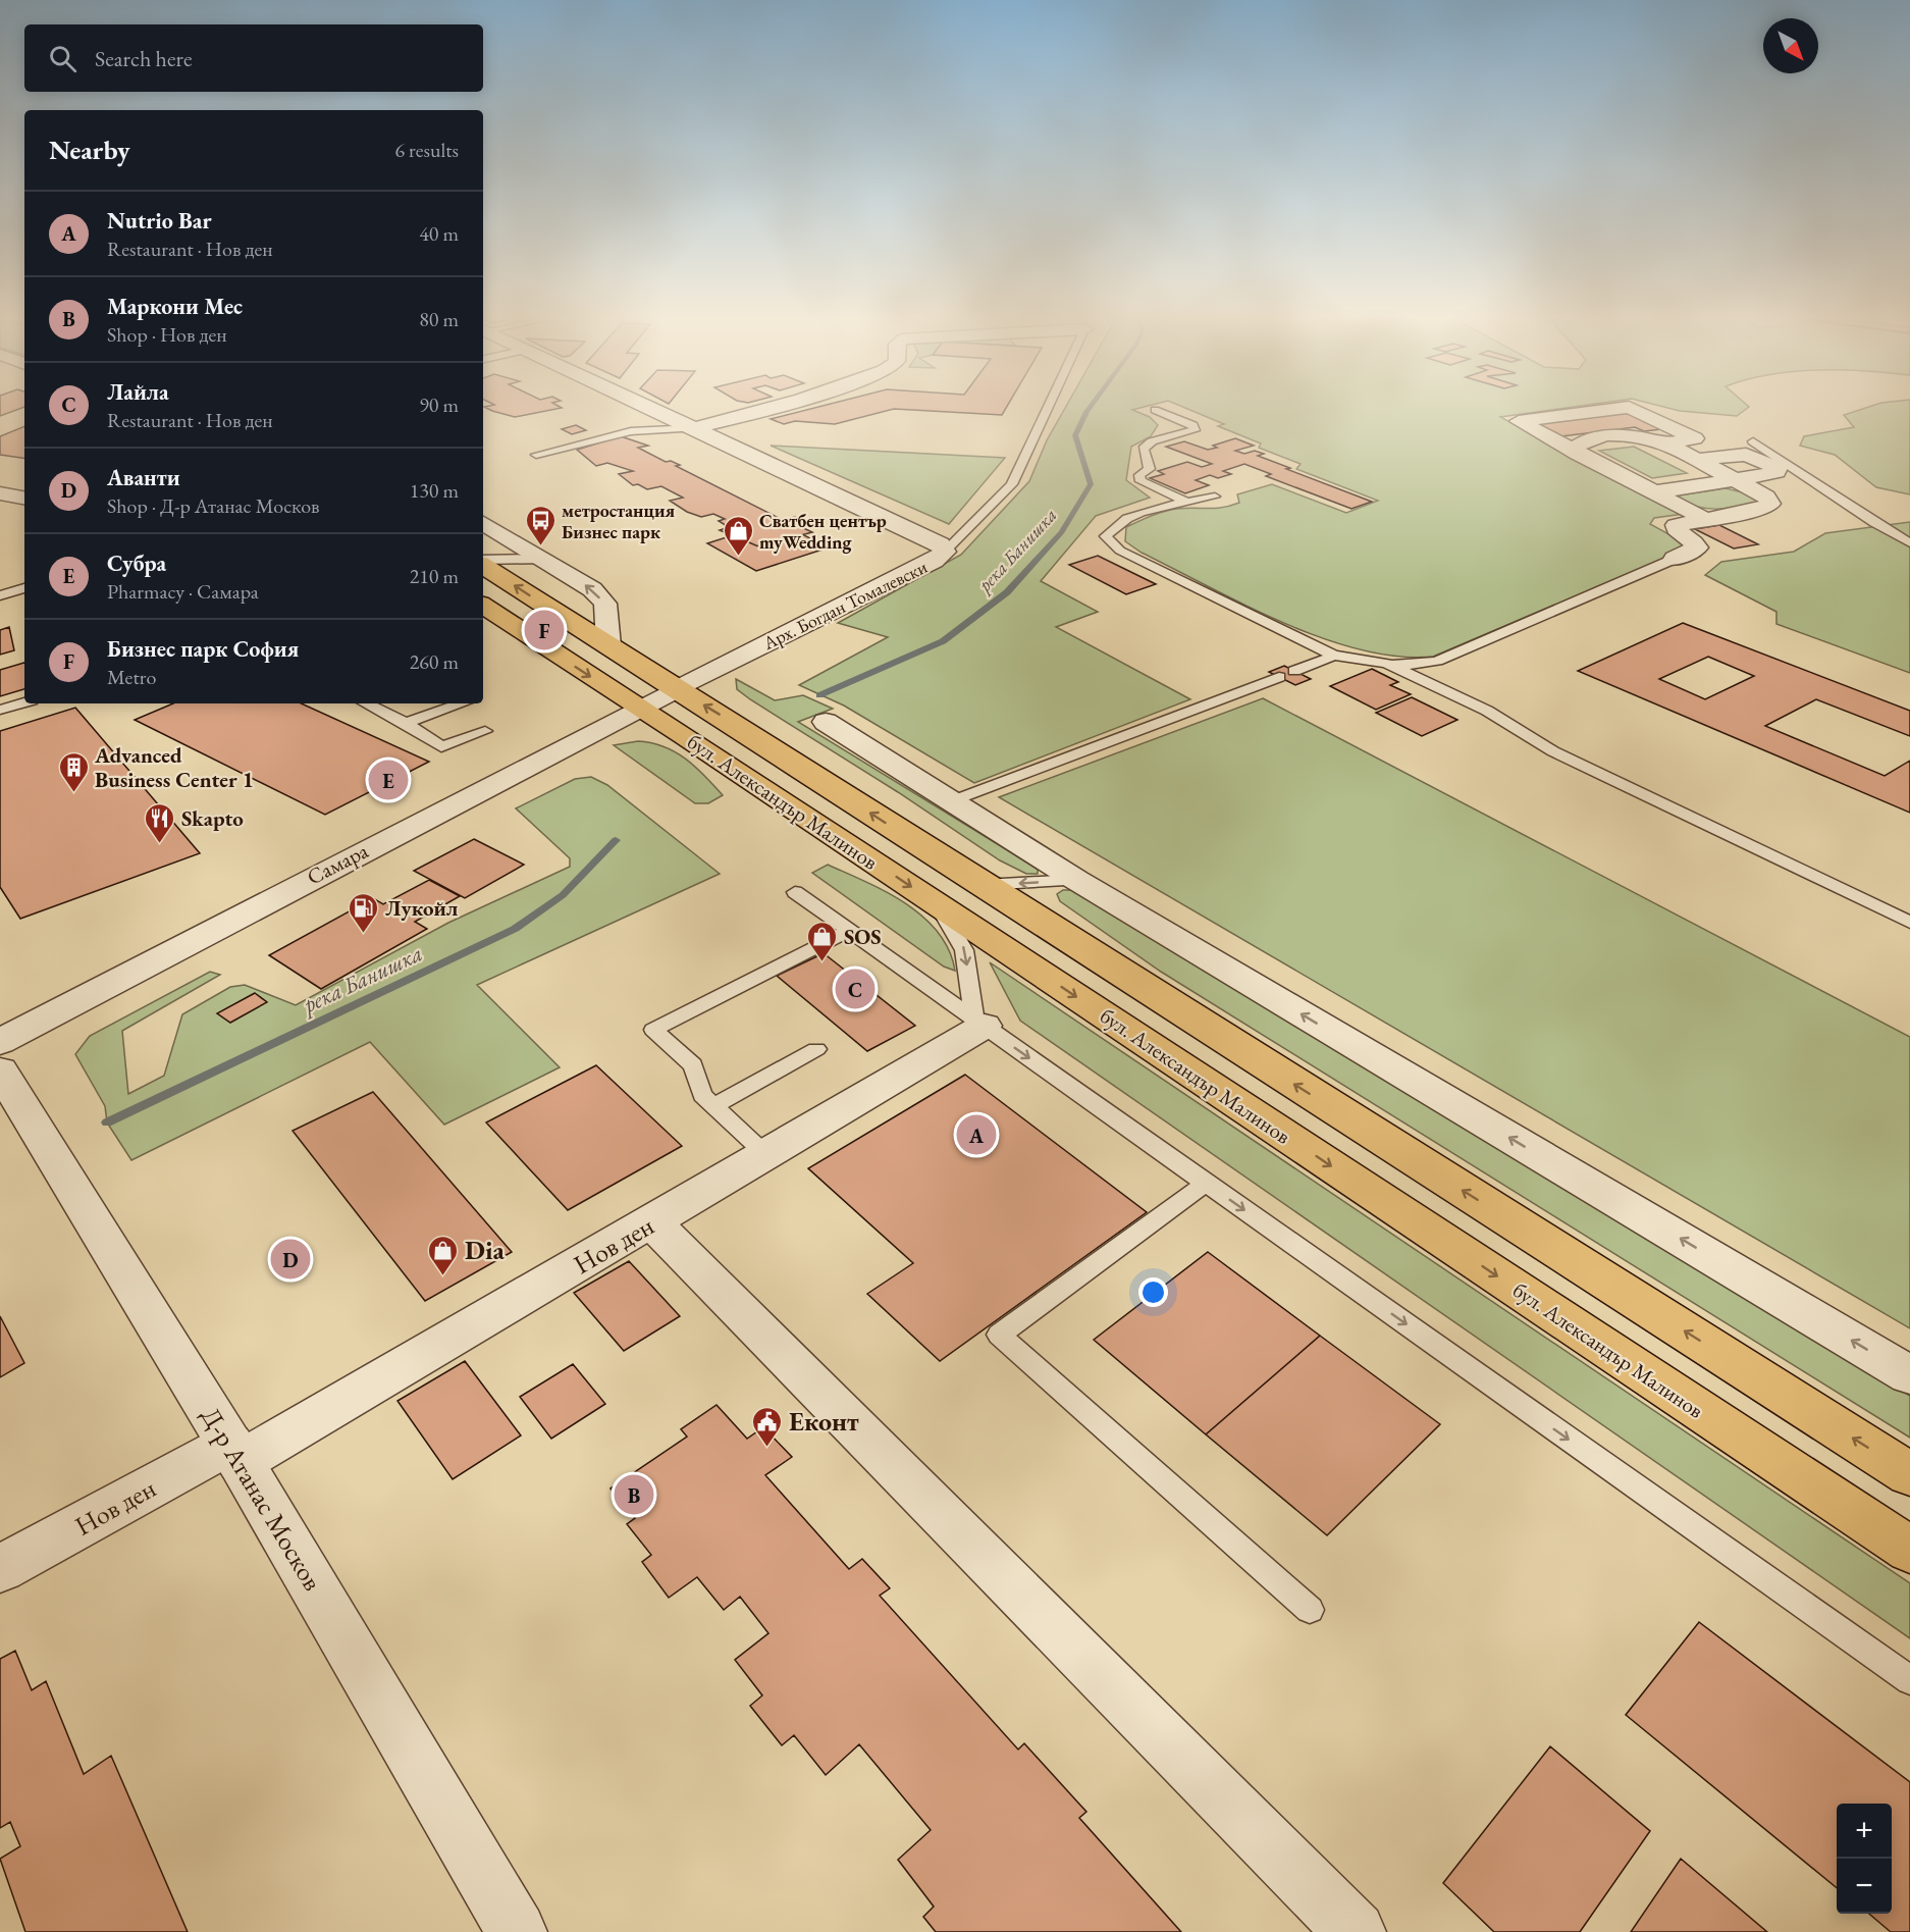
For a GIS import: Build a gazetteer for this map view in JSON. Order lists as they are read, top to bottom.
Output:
{
  "streets": {
    "main road": ["бул. Александър Малинов"],
    "street": [
      "Арх. Богдан Томалевски",
      "Самара",
      "Нов ден",
      "Д-р Атанас Москов"
    ]
  },
  "crossings": [
    ["Арх. Богдан Томалевски", "бул. Александър Малинов"],
    ["Арх. Богдан Томалевски", "Самара"],
    ["бул. Александър Малинов", "Самара"],
    ["Нов ден", "Д-р Атанас Москов"]
  ],
  "water": ["река Банишка"],
  "places": {
    "bus stop": ["метростанция Бизнес парк"],
    "shop": ["Сватбен център myWedding", "SOS", "Dia"],
    "building": ["Advanced Business Center 1"],
    "restaurant": ["Skapto"],
    "fuel station": ["Лукойл"],
    "public building": ["Еконт"]
  },
  "north": "bottom right",
  "page": {
    "search": "Search here",
    "heading": ["Nearby", "6 results"],
    "list": [
      {
        "mark": "A",
        "name": "Nutrio Bar",
        "note": "Restaurant · Нов ден",
        "value": "40 m"
      },
      {
        "mark": "B",
        "name": "Маркони Мес",
        "note": "Shop · Нов ден",
        "value": "80 m"
      },
      {
        "mark": "C",
        "name": "Лайла",
        "note": "Restaurant · Нов ден",
        "value": "90 m"
      },
      {
        "mark": "D",
        "name": "Аванти",
        "note": "Shop · Д-р Атанас Москов",
        "value": "130 m"
      },
      {
        "mark": "E",
        "name": "Субра",
        "note": "Pharmacy · Самара",
        "value": "210 m"
      },
      {
        "mark": "F",
        "name": "Бизнес парк София",
        "note": "Metro",
        "value": "260 m"
      }
    ],
    "pins": [
      "F",
      "E",
      "C",
      "A",
      "D",
      "B"
    ],
    "map_buttons": ["+", "−"]
  }
}
